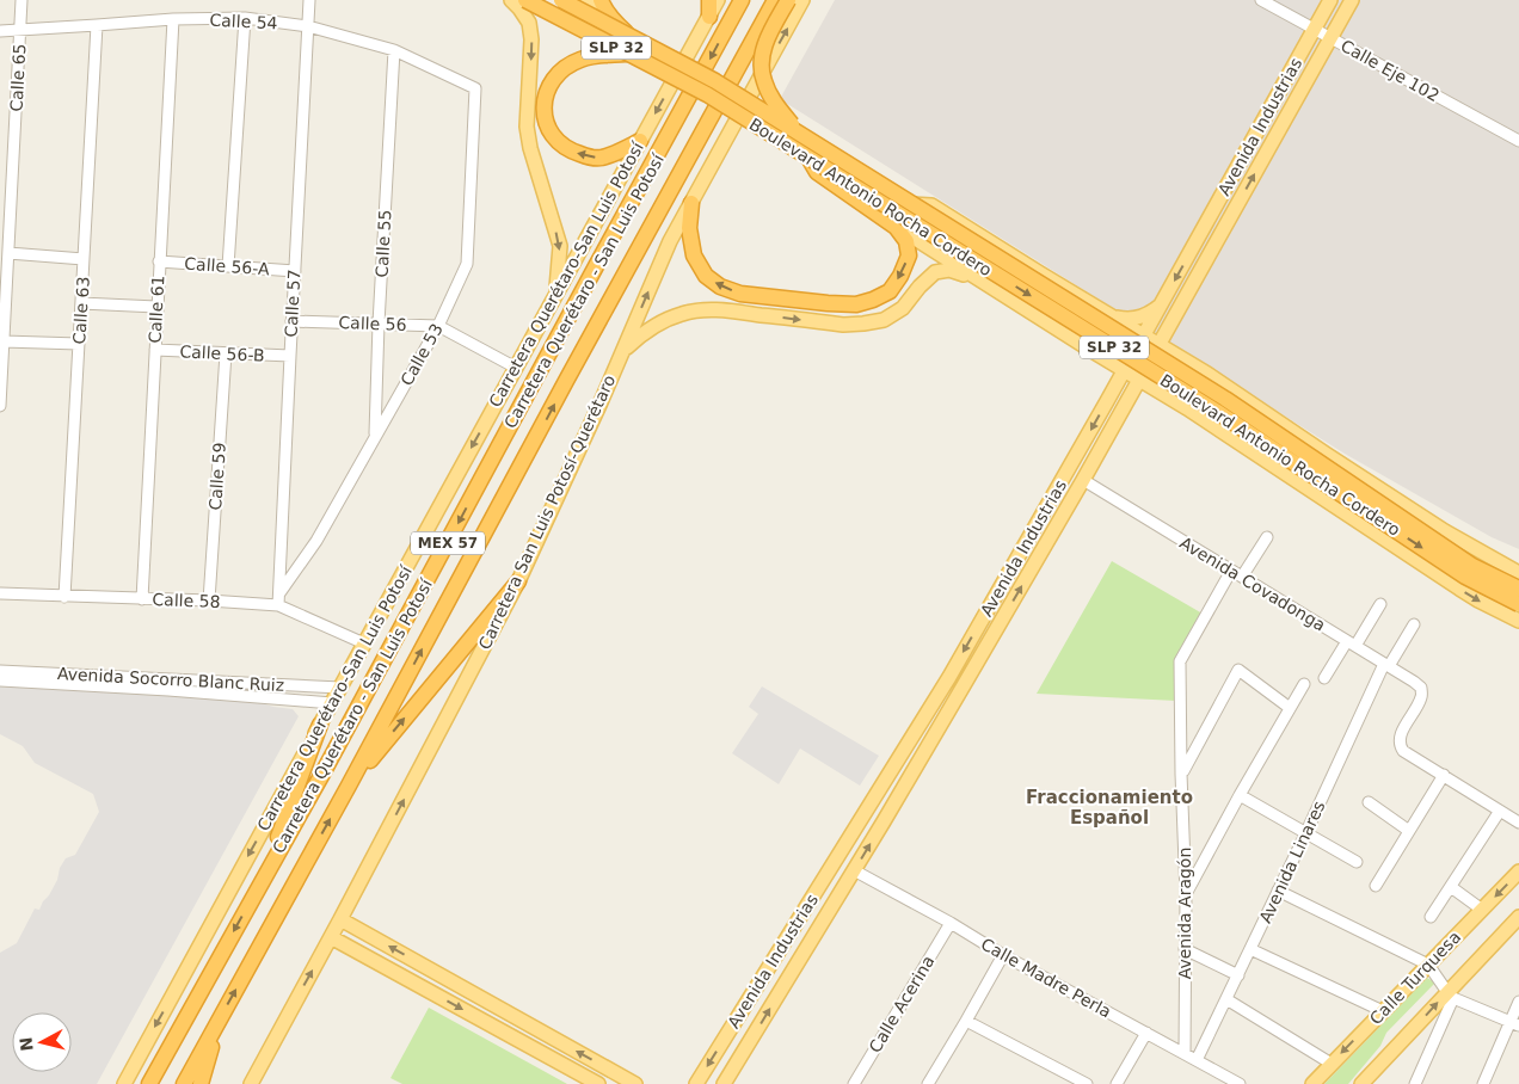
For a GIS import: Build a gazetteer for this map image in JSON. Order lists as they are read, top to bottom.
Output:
{
  "streets": {
    "highway": [
      "SLP 32",
      "Boulevard Antonio Rocha Cordero",
      "Carretera Querétaro - San Luis Potosí",
      "MEX 57"
    ],
    "main road": [
      "Avenida Industrias",
      "Carretera Querétaro-San Luis Potosí",
      "Carretera San Luis Potosí-Querétaro",
      "Calle Turquesa"
    ],
    "street": [
      "Calle 54",
      "Calle Eje 102",
      "Calle 65",
      "Calle 55",
      "Calle 56-A",
      "Calle 57",
      "Calle 61",
      "Calle 63",
      "Calle 56",
      "Calle 56-B",
      "Calle 53",
      "Calle 59",
      "Avenida Covadonga",
      "Calle 58",
      "Avenida Socorro Blanc Ruiz",
      "Avenida Linares",
      "Avenida Aragón",
      "Calle Madre Perla",
      "Calle Acerina"
    ]
  },
  "crossings": [
    ["Calle 54", "Calle 65"],
    ["Calle 54", "Calle 55"],
    ["Calle 54", "Calle 57"],
    ["Calle 54", "Calle 61"],
    ["Calle 54", "Calle 63"],
    ["Calle 54", "Calle 53"],
    ["SLP 32", "Boulevard Antonio Rocha Cordero"],
    ["Calle Eje 102", "Avenida Industrias"],
    ["Avenida Industrias", "Boulevard Antonio Rocha Cordero"],
    ["Avenida Industrias", "Avenida Covadonga"],
    ["Avenida Industrias", "Calle Madre Perla"],
    ["Calle 55", "Calle 56"],
    ["Calle 55", "Calle 53"],
    ["Calle 56-A", "Calle 57"],
    ["Calle 56-A", "Calle 61"],
    ["Carretera Querétaro-San Luis Potosí", "Calle 56"],
    ["Carretera Querétaro-San Luis Potosí", "Calle 58"],
    ["Carretera Querétaro-San Luis Potosí", "Avenida Socorro Blanc Ruiz"],
    ["Calle 57", "Calle 56"],
    ["Calle 57", "Calle 56-B"],
    ["Calle 57", "Calle 53"],
    ["Calle 57", "Calle 58"],
    ["Calle 61", "Calle 56-B"],
    ["Calle 61", "Calle 58"],
    ["Calle 63", "Calle 58"],
    ["Calle 56", "Calle 53"],
    ["Calle 56-B", "Calle 59"],
    ["Calle 59", "Calle 58"],
    ["Avenida Covadonga", "Avenida Linares"],
    ["Avenida Covadonga", "Avenida Aragón"],
    ["Avenida Linares", "Calle Madre Perla"],
    ["Avenida Aragón", "Calle Madre Perla"],
    ["Calle Madre Perla", "Calle Acerina"]
  ],
  "one_way": ["Carretera Querétaro-San Luis Potosí", "Carretera San Luis Potosí-Querétaro"],
  "districts": ["Fraccionamiento Español"],
  "north": "left"
}
